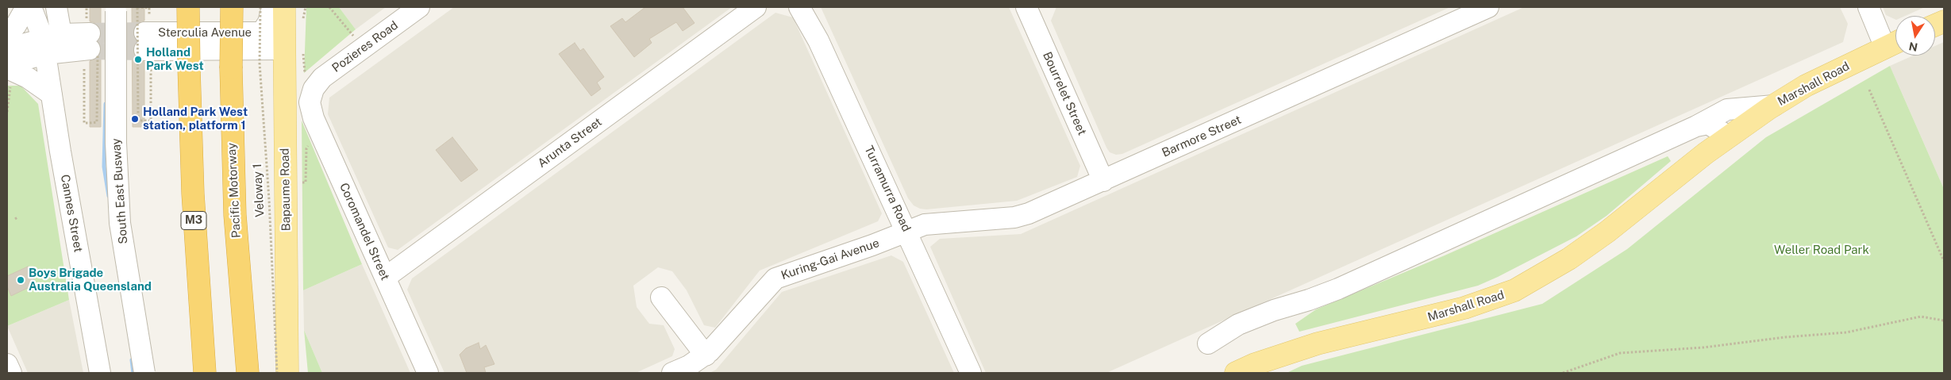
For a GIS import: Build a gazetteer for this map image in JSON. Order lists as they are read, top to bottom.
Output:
{
  "streets": {
    "highway": ["Pacific Motorway", "M3"],
    "main road": ["Marshall Road", "Bapaume Road"],
    "street": [
      "Sterculia Avenue",
      "Pozieres Road",
      "Bourrelet Street",
      "Barmore Street",
      "Arunta Street",
      "Turramurra Road",
      "South East Busway",
      "Cannes Street",
      "Coromandel Street",
      "Kuring-Gai Avenue"
    ],
    "path": ["Veloway 1"]
  },
  "crossings": [
    ["Sterculia Avenue", "Bapaume Road"],
    ["Pozieres Road", "Coromandel Street"],
    ["Bourrelet Street", "Barmore Street"],
    ["Barmore Street", "Turramurra Road"],
    ["Barmore Street", "Kuring-Gai Avenue"],
    ["Arunta Street", "Coromandel Street"],
    ["Turramurra Road", "Kuring-Gai Avenue"]
  ],
  "parks": ["Weller Road Park"],
  "places": ["Holland Park West", "Holland Park West station, platform 1", "Boys Brigade Australia Queensland"],
  "north": "bottom"
}
